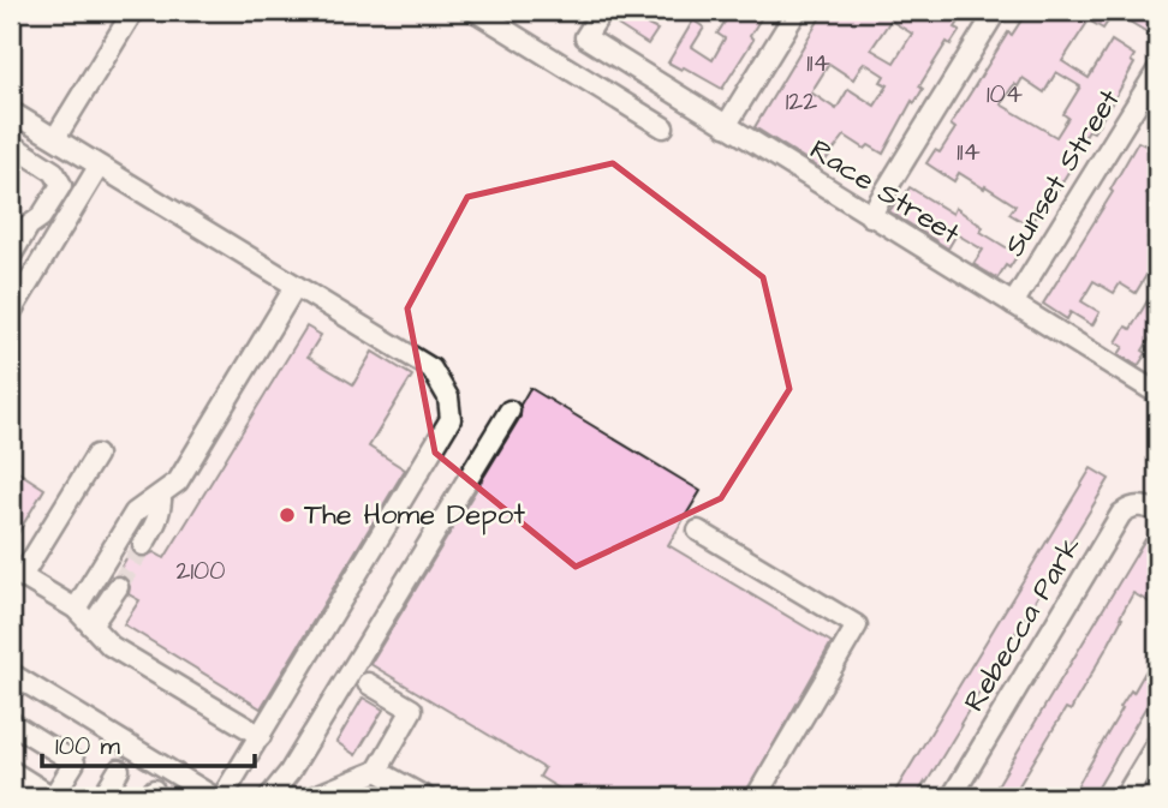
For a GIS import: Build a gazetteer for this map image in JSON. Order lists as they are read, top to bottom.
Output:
{
  "streets": {
    "street": ["Sunset Street", "Race Street", "Rebecca Park"]
  },
  "crossings": [
    ["Sunset Street", "Race Street"]
  ],
  "places": ["The Home Depot"],
  "house_numbers": [
    "114",
    "104",
    "122",
    "114",
    "2100"
  ],
  "scale_bar": "100 m"
}
